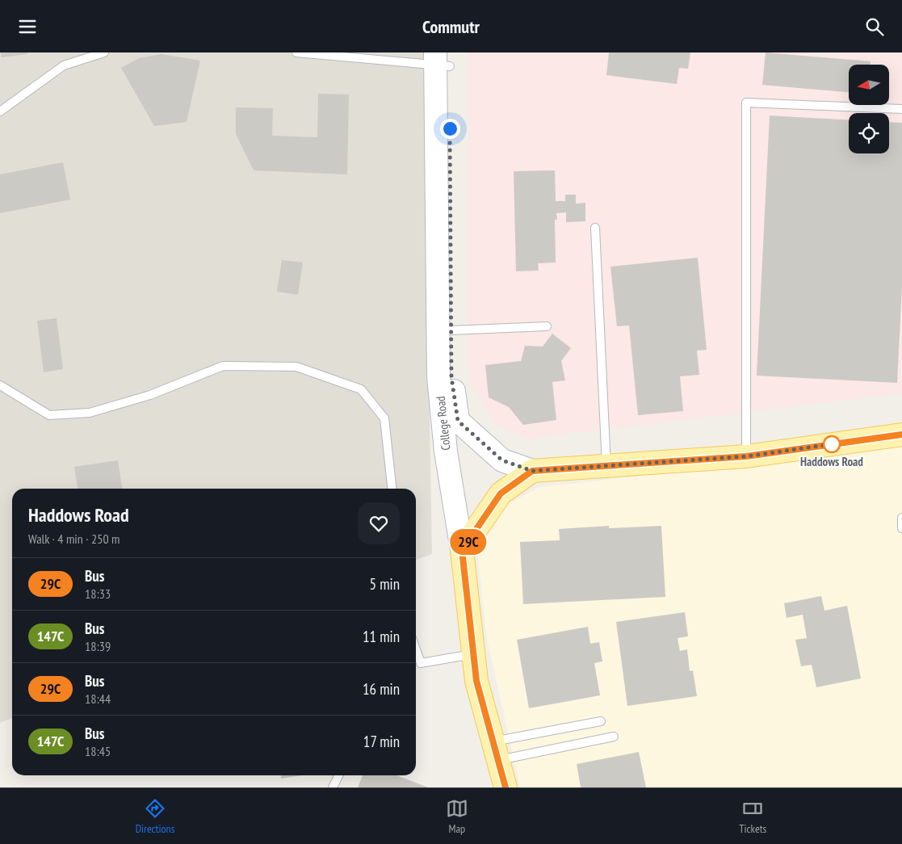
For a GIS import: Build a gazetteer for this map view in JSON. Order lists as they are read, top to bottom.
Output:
{
  "streets": {
    "main road": ["College Road"]
  },
  "places": ["Haddows Road"],
  "lines": ["bus line 29C"],
  "north": "left",
  "page": {
    "header": "Commutr",
    "on_map": "29C",
    "heading": ["Haddows Road", "Walk · 4 min · 250 m"],
    "list": [
      {
        "mark": "29C",
        "name": "Bus",
        "note": "18:33",
        "value": "5 min"
      },
      {
        "mark": "147C",
        "name": "Bus",
        "note": "18:39",
        "value": "11 min"
      },
      {
        "mark": "29C",
        "name": "Bus",
        "note": "18:44",
        "value": "16 min"
      },
      {
        "mark": "147C",
        "name": "Bus",
        "note": "18:45",
        "value": "17 min"
      }
    ],
    "tabs": ["Directions", "Map", "Tickets"]
  }
}
